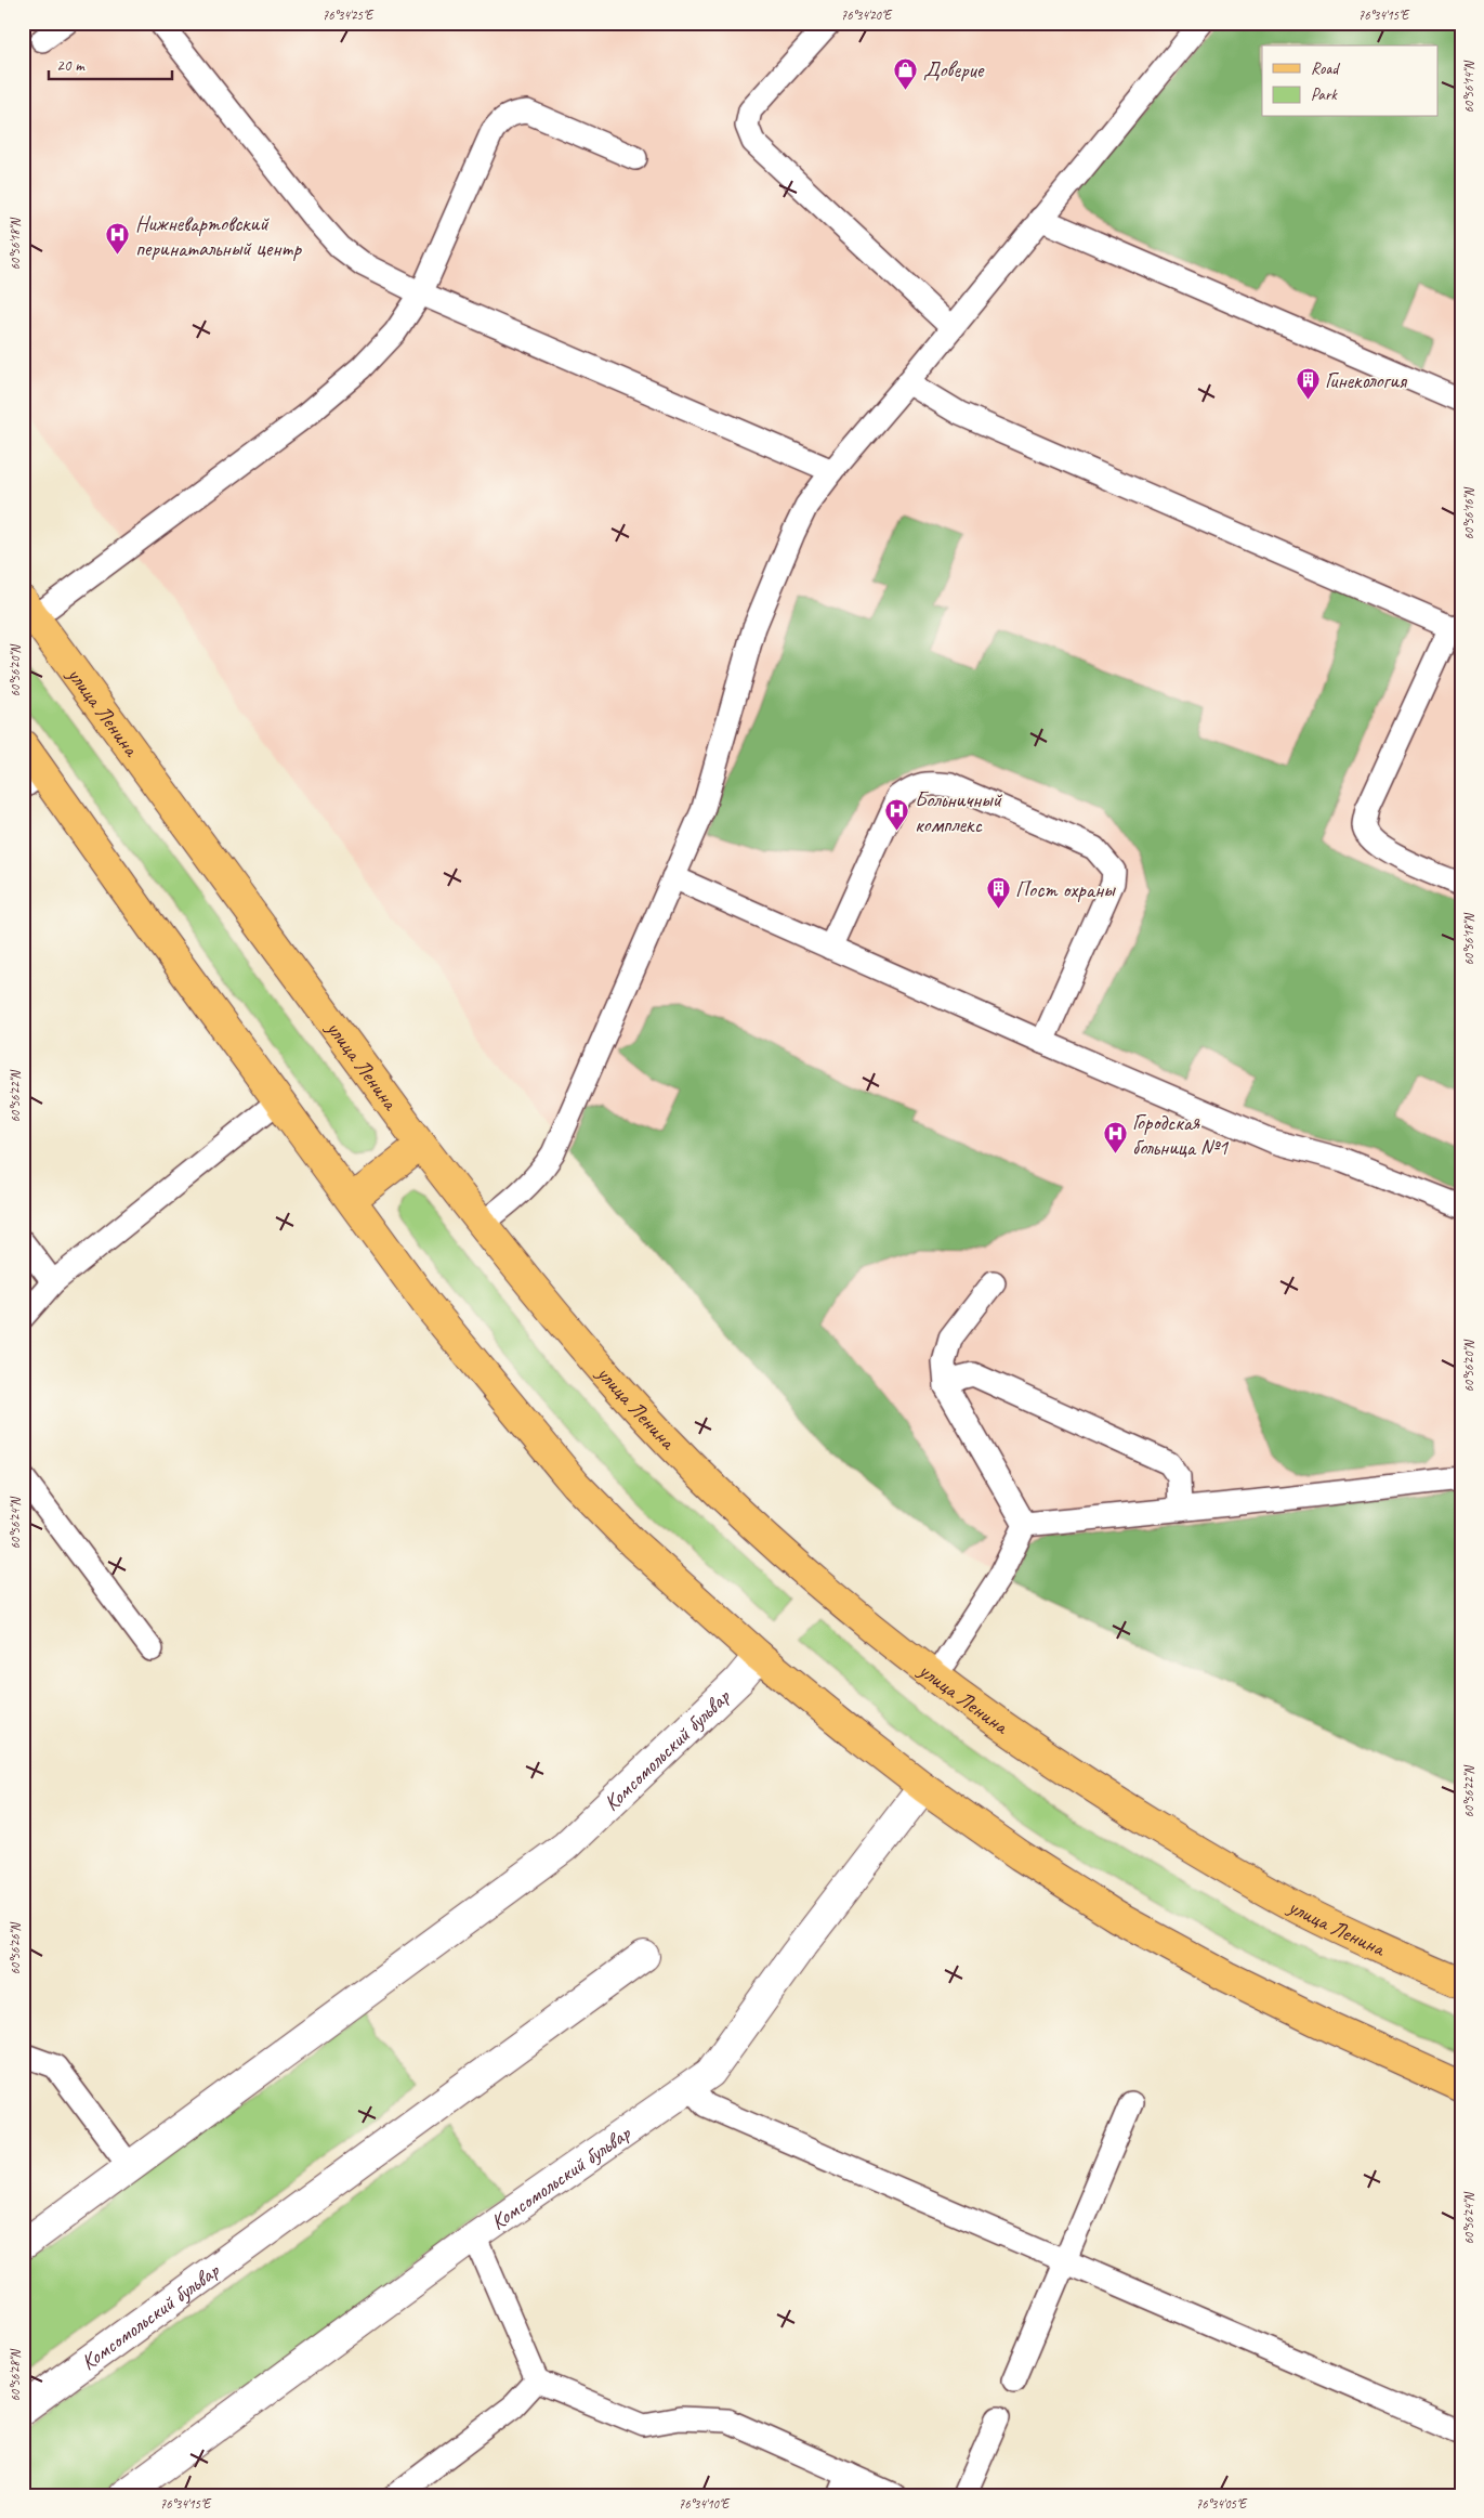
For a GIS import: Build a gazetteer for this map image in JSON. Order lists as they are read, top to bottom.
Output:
{
  "streets": {
    "main road": ["улица Ленина"],
    "street": ["Комсомольский бульвар"]
  },
  "places": {
    "shop": ["Доверие"],
    "hospital": ["Нижневартовский перинатальный центр", "Больничный комплекс", "Городская больница №1"],
    "building": ["Гинекология", "Пост охраны"]
  },
  "legend": ["Road", "Park"],
  "scale_bar": "20 m",
  "coordinates": [
    "76°34'25\"E",
    "76°34'20\"E",
    "76°34'15\"E",
    "60°56'14\"N",
    "60°56'18\"N",
    "60°56'16\"N",
    "60°56'20\"N",
    "60°56'22\"N",
    "60°56'24\"N",
    "60°56'26\"N",
    "60°56'28\"N",
    "76°34'10\"E",
    "76°34'05\"E"
  ]
}
